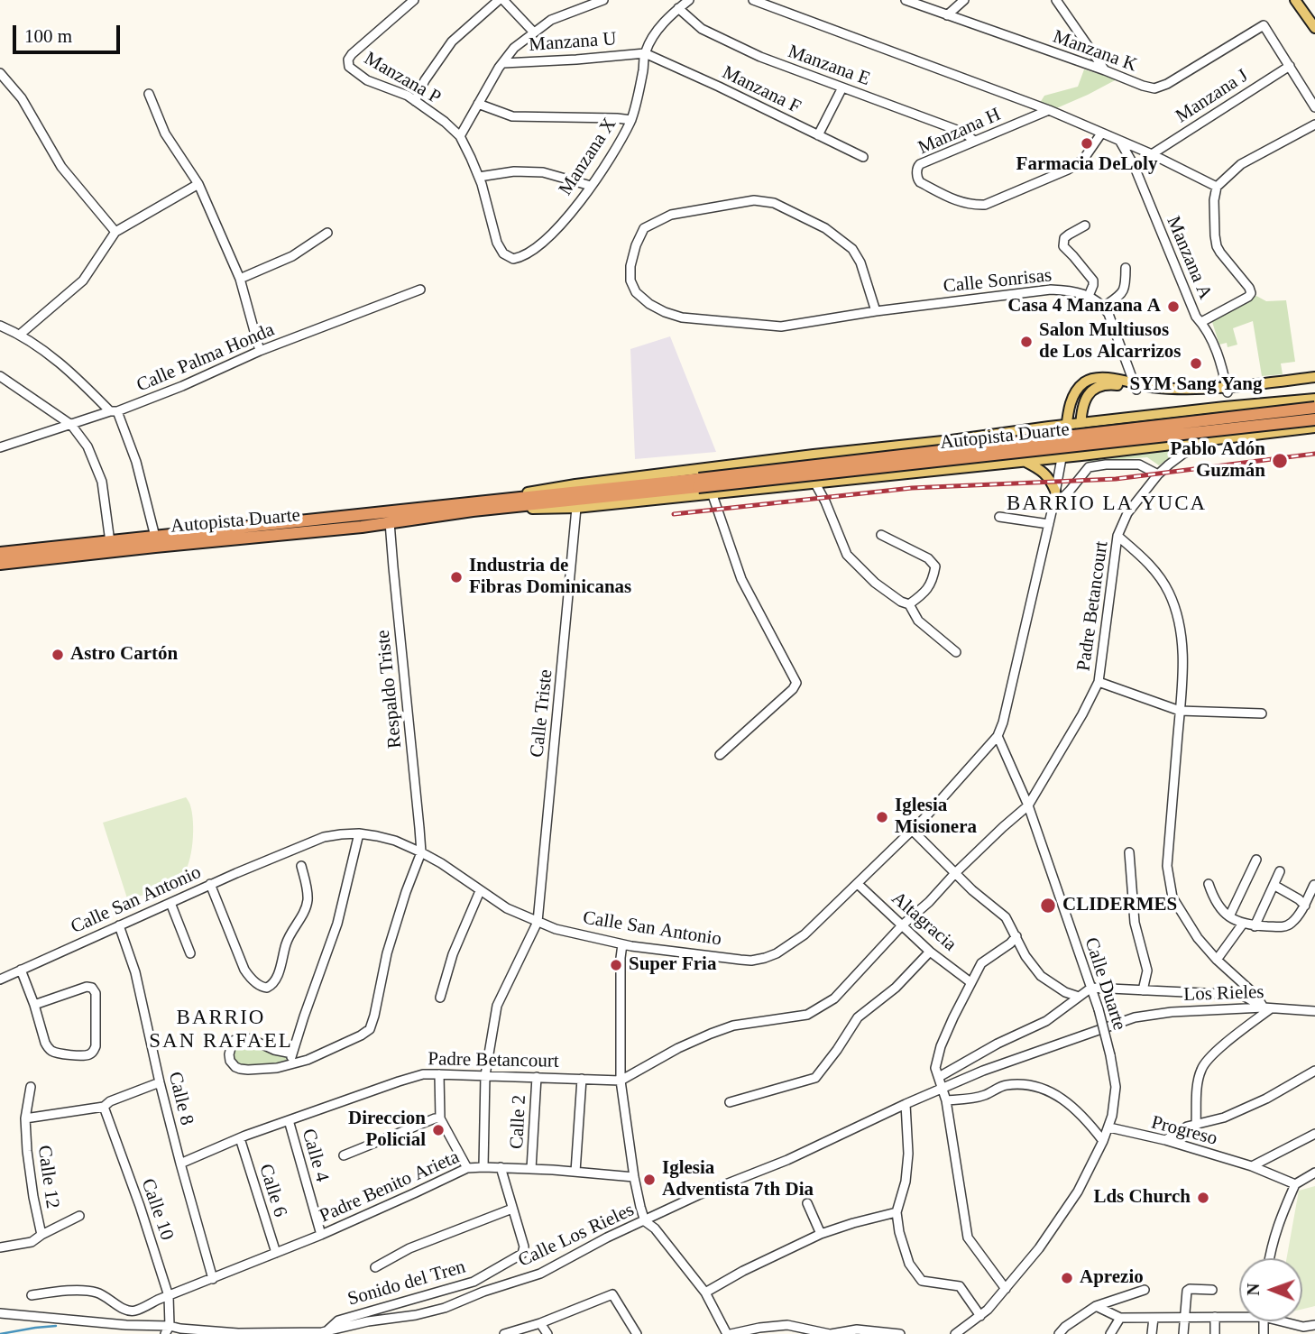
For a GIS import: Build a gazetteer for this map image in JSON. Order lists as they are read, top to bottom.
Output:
{
  "streets": {
    "highway": ["Autopista Duarte"],
    "street": [
      "Manzana U",
      "Manzana K",
      "Manzana E",
      "Manzana P",
      "Manzana F",
      "Manzana J",
      "Manzana H",
      "Manzana X",
      "Manzana A",
      "Calle Sonrisas",
      "Calle Palma Honda",
      "Padre Betancourt",
      "Respaldo Triste",
      "Calle Triste",
      "Calle San Antonio",
      "Altagracia",
      "Calle Duarte",
      "Los Rieles",
      "Calle 8",
      "Calle 2",
      "Progreso",
      "Calle 4",
      "Calle 12",
      "Padre Benito Arieta",
      "Calle 6",
      "Calle 10",
      "Calle Los Rieles",
      "Sonido del Tren"
    ]
  },
  "crossings": [
    ["Manzana U", "Manzana F"],
    ["Manzana U", "Manzana X"],
    ["Manzana K", "Manzana J"],
    ["Manzana E", "Manzana H"],
    ["Manzana P", "Manzana X"],
    ["Manzana F", "Manzana X"],
    ["Autopista Duarte", "Respaldo Triste"],
    ["Padre Betancourt", "Altagracia"],
    ["Padre Betancourt", "Calle Duarte"],
    ["Padre Betancourt", "Calle 8"],
    ["Padre Betancourt", "Calle 2"],
    ["Padre Betancourt", "Calle 4"],
    ["Padre Betancourt", "Calle 6"],
    ["Respaldo Triste", "Calle San Antonio"],
    ["Calle Triste", "Calle San Antonio"],
    ["Calle San Antonio", "Altagracia"],
    ["Calle San Antonio", "Calle Duarte"],
    ["Calle San Antonio", "Calle 8"],
    ["Calle Duarte", "Progreso"],
    ["Los Rieles", "Calle Los Rieles"],
    ["Calle 8", "Padre Benito Arieta"],
    ["Calle 2", "Padre Benito Arieta"],
    ["Calle 4", "Padre Benito Arieta"],
    ["Padre Benito Arieta", "Calle 6"],
    ["Padre Benito Arieta", "Calle 10"],
    ["Calle 10", "Calle Los Rieles"],
    ["Calle Los Rieles", "Sonido del Tren"]
  ],
  "districts": ["BARRIO LA YUCA", "BARRIO SAN RAFAEL"],
  "places": [
    "Farmacia DeLoly",
    "Casa 4 Manzana A",
    "Salon Multiusos de Los Alcarrizos",
    "SYM Sang Yang",
    "Pablo Adón Guzmán",
    "Industria de Fibras Dominicanas",
    "Astro Cartón",
    "Iglesia Misionera",
    "CLIDERMES",
    "Super Fria",
    "Direccion Policial",
    "Iglesia Adventista 7th Dia",
    "Lds Church",
    "Aprezio"
  ],
  "scale_bar": "100 m",
  "north": "left"
}
